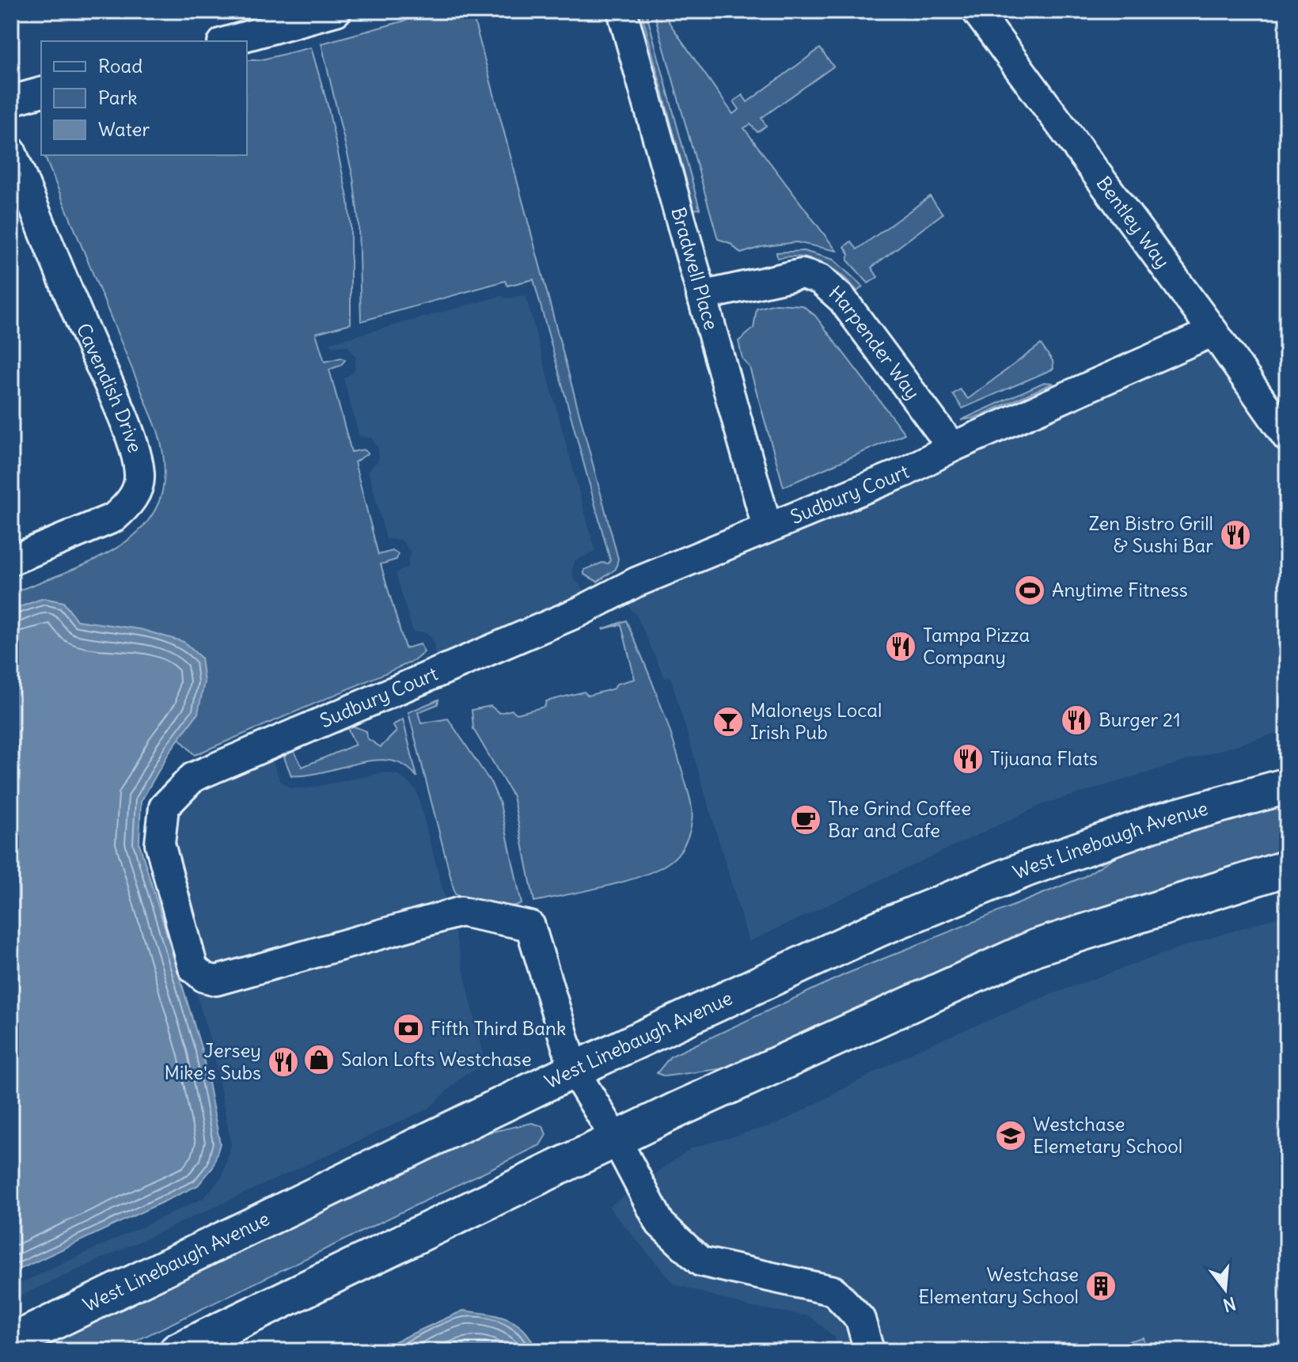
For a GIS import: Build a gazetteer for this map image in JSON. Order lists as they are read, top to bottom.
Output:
{
  "streets": {
    "main road": ["West Linebaugh Avenue"],
    "street": [
      "Bentley Way",
      "Bradwell Place",
      "Harpender Way",
      "Cavendish Drive",
      "Sudbury Court"
    ]
  },
  "crossings": [
    ["Bentley Way", "Sudbury Court"],
    ["Bradwell Place", "Harpender Way"],
    ["Bradwell Place", "Sudbury Court"],
    ["Harpender Way", "Sudbury Court"],
    ["Sudbury Court", "West Linebaugh Avenue"]
  ],
  "places": {
    "restaurant": [
      "Zen Bistro Grill & Sushi Bar",
      "Tampa Pizza Company",
      "Burger 21",
      "Tijuana Flats",
      "Jersey Mike's Subs"
    ],
    "sports": ["Anytime Fitness"],
    "bar": ["Maloneys Local Irish Pub"],
    "cafe": ["The Grind Coffee Bar and Cafe"],
    "bank": ["Fifth Third Bank"],
    "shop": ["Salon Lofts Westchase"],
    "school or university": ["Westchase Elemetary School"],
    "building": ["Westchase Elementary School"]
  },
  "legend": ["Road", "Park", "Water"],
  "north": "bottom"
}
